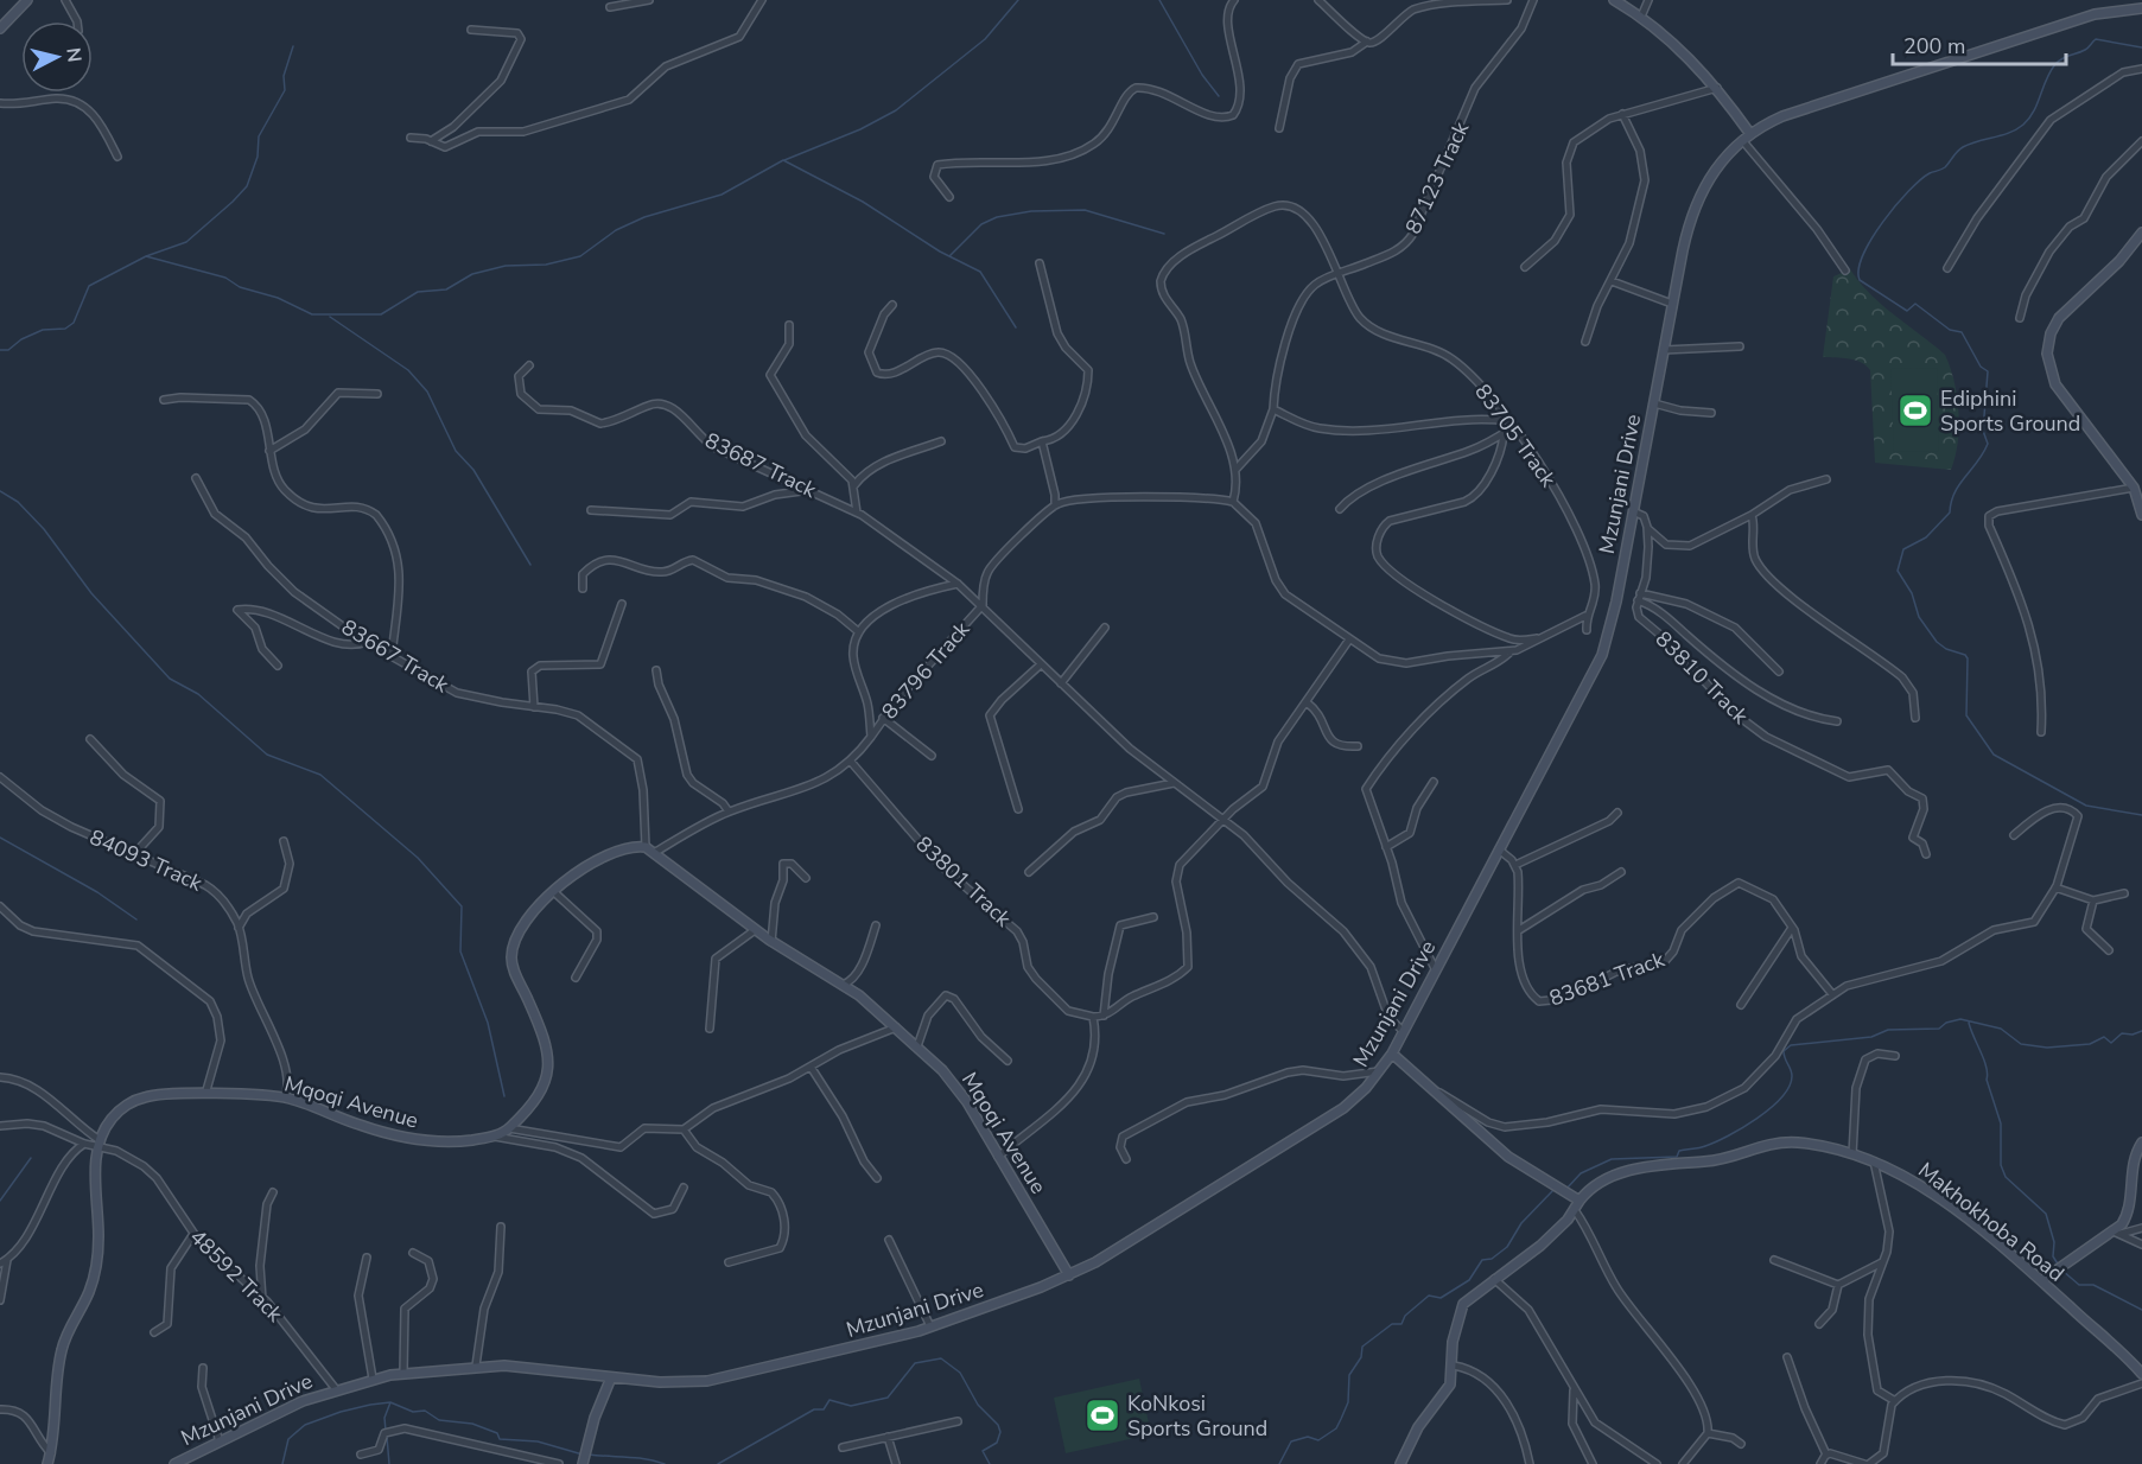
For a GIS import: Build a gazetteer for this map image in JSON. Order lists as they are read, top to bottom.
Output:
{
  "streets": {
    "street": [
      "87123 Track",
      "83705 Track",
      "83687 Track",
      "Mzunjani Drive",
      "83667 Track",
      "83796 Track",
      "83810 Track",
      "84093 Track",
      "83801 Track",
      "83681 Track",
      "Mqoqi Avenue",
      "Makhokhoba Road",
      "48592 Track"
    ]
  },
  "crossings": [
    ["87123 Track", "83705 Track"],
    ["83687 Track", "Mzunjani Drive"],
    ["83687 Track", "83796 Track"],
    ["Mzunjani Drive", "Mqoqi Avenue"],
    ["Mzunjani Drive", "48592 Track"],
    ["83667 Track", "Mqoqi Avenue"],
    ["83796 Track", "83801 Track"],
    ["84093 Track", "Mqoqi Avenue"],
    ["Mqoqi Avenue", "48592 Track"]
  ],
  "places": {
    "sports": ["Ediphini Sports Ground", "KoNkosi Sports Ground"]
  },
  "scale_bar": "200 m",
  "north": "right"
}
